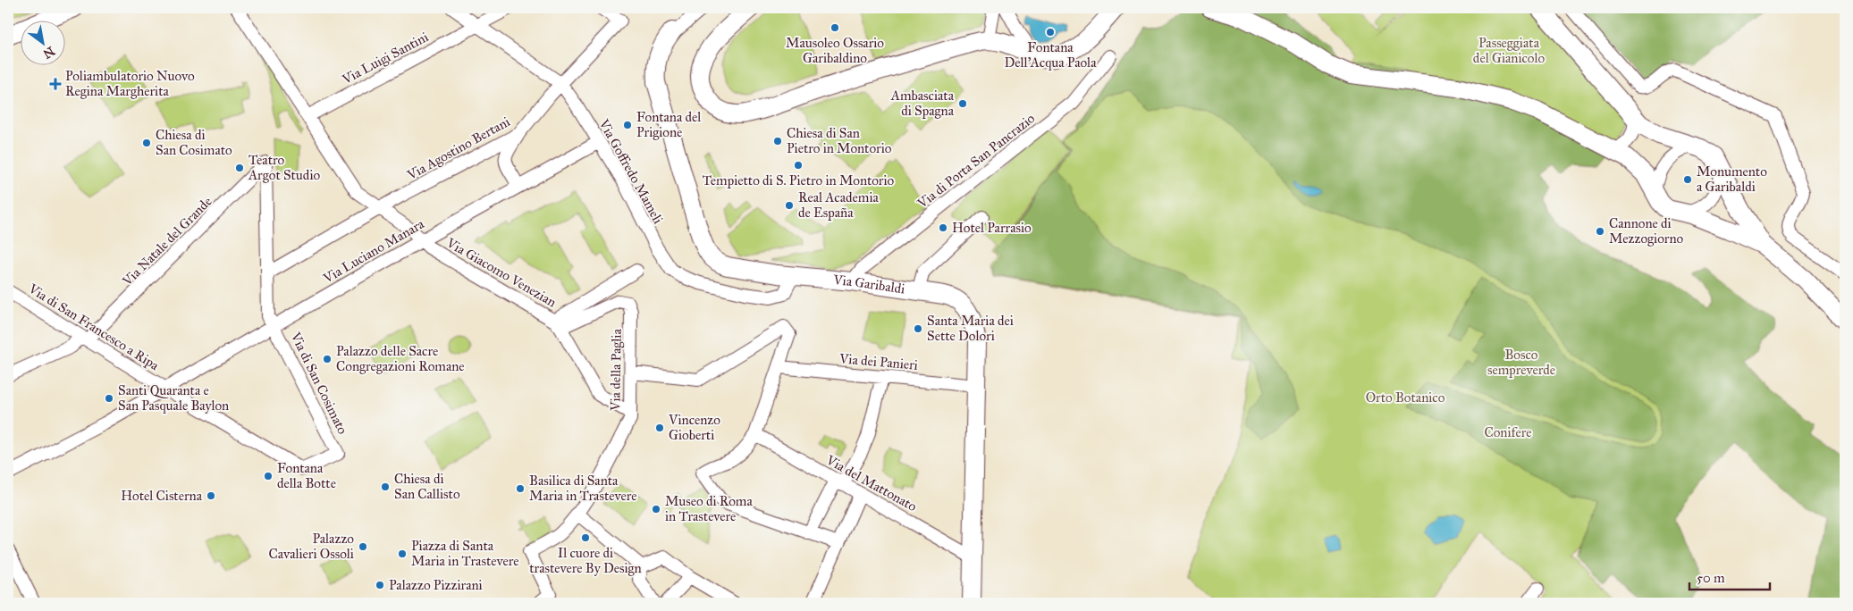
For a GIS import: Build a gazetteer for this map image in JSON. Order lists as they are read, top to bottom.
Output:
{
  "streets": {
    "street": [
      "Via Luigi Santini",
      "Via Agostino Bertani",
      "Via di Porta San Pancrazio",
      "Via Goffredo Mameli",
      "Via Natale del Grande",
      "Via Luciano Manara",
      "Via Giacomo Venezian",
      "Via Garibaldi",
      "Via di San Francesco a Ripa",
      "Via dei Panieri",
      "Via della Paglia",
      "Via di San Cosimato",
      "Via del Mattonato"
    ]
  },
  "crossings": [
    ["Via Luigi Santini", "Via Goffredo Mameli"],
    ["Via Luigi Santini", "Via Giacomo Venezian"],
    ["Via Agostino Bertani", "Via Goffredo Mameli"],
    ["Via Agostino Bertani", "Via Giacomo Venezian"],
    ["Via Agostino Bertani", "Via di San Cosimato"],
    ["Via di Porta San Pancrazio", "Via Garibaldi"],
    ["Via Goffredo Mameli", "Via Luciano Manara"],
    ["Via Goffredo Mameli", "Via Garibaldi"],
    ["Via Natale del Grande", "Via di San Francesco a Ripa"],
    ["Via Natale del Grande", "Via di San Cosimato"],
    ["Via Luciano Manara", "Via Giacomo Venezian"],
    ["Via Luciano Manara", "Via di San Francesco a Ripa"],
    ["Via Luciano Manara", "Via di San Cosimato"],
    ["Via Giacomo Venezian", "Via della Paglia"],
    ["Via Garibaldi", "Via dei Panieri"],
    ["Via Garibaldi", "Via del Mattonato"],
    ["Via di San Francesco a Ripa", "Via di San Cosimato"]
  ],
  "parks": [
    "Passeggiata del Gianicolo",
    "Bosco sempreverde",
    "Orto Botanico",
    "Conifere"
  ],
  "places": {
    "other": [
      "Mausoleo Ossario Garibaldino",
      "Fontana Dell'Acqua Paola",
      "Ambasciata di Spagna",
      "Fontana del Prigione",
      "Chiesa di San Pietro in Montorio",
      "Chiesa di San Cosimato",
      "Tempietto di S. Pietro in Montorio",
      "Teatro Argot Studio",
      "Monumento a Garibaldi",
      "Real Academia de España",
      "Hotel Parrasio",
      "Cannone di Mezzogiorno",
      "Santa Maria dei Sette Dolori",
      "Palazzo delle Sacre Congregazioni Romane",
      "Santi Quaranta e San Pasquale Baylon",
      "Vincenzo Gioberti",
      "Fontana della Botte",
      "Chiesa di San Callisto",
      "Basilica di Santa Maria in Trastevere",
      "Hotel Cisterna",
      "Museo di Roma in Trastevere",
      "Il cuore di trastevere By Design",
      "Palazzo Cavalieri Ossoli",
      "Piazza di Santa Maria in Trastevere",
      "Palazzo Pizzirani"
    ],
    "health": ["Poliambulatorio Nuovo Regina Margherita"]
  },
  "scale_bar": "50 m",
  "north": "bottom right"
}
